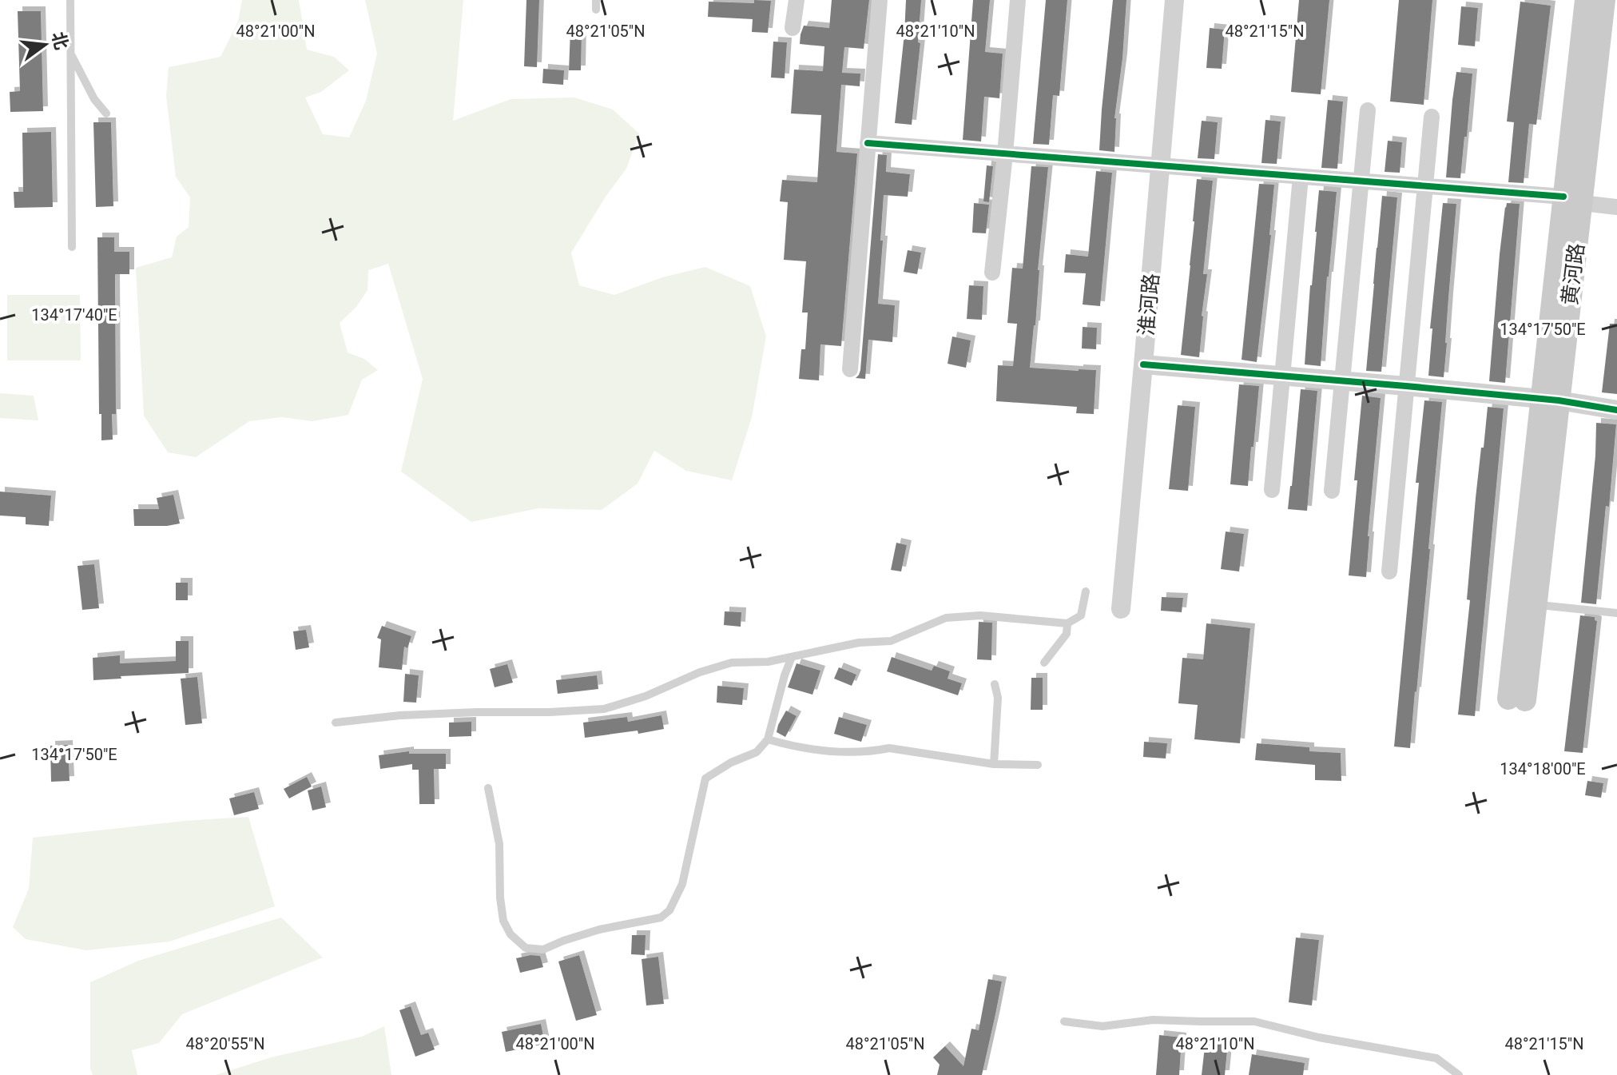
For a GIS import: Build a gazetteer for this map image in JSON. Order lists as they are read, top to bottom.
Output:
{
  "streets": {
    "main road": ["黄河路"],
    "street": ["淮河路"]
  },
  "north": "right",
  "coordinates": [
    "48°21'00\"N",
    "48°21'05\"N",
    "48°21'10\"N",
    "48°21'15\"N",
    "134°17'40\"E",
    "134°17'50\"E",
    "134°18'00\"E",
    "48°20'55\"N"
  ]
}
